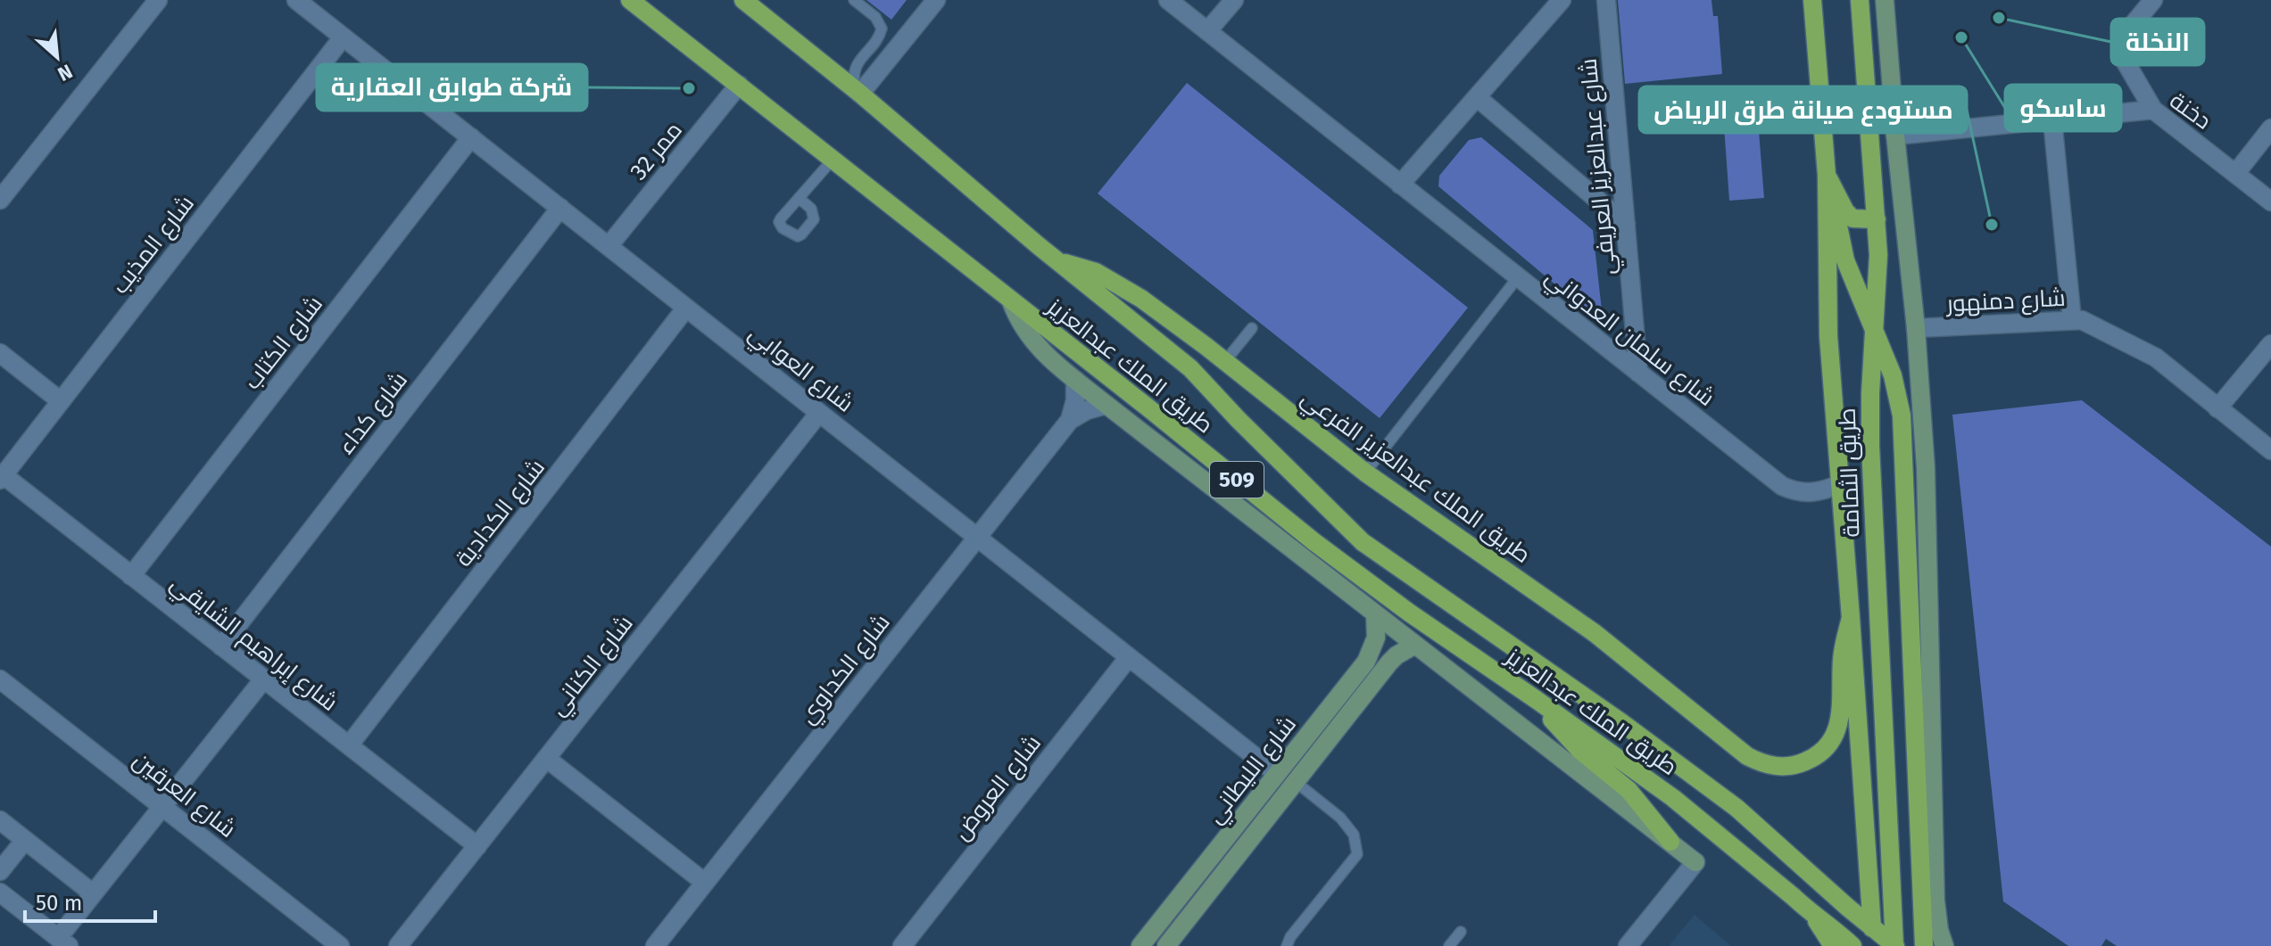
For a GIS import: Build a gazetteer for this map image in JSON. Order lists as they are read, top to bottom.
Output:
{
  "streets": {
    "main road": [
      "طريق الملك عبدالعزيز",
      "طريق الثمامة",
      "طريق الملك عبدالعزيز الفرعي",
      "509"
    ],
    "street": [
      "دخنة",
      "ممر 32",
      "شارع عبدالعزيز العريفي",
      "شارع المذيب",
      "شارع دمنهور",
      "شارع سلمان العدواني",
      "شارع الكتاب",
      "شارع العوابي",
      "شارع كداء",
      "شارع الكدادية",
      "شارع إبراهيم الشايقي",
      "شارع الكناني",
      "شارع الكداوي",
      "شارع الليطاني",
      "شارع العروض",
      "شارع العرقين"
    ]
  },
  "crossings": [
    ["ممر 32", "طريق الملك عبدالعزيز"],
    ["ممر 32", "شارع العوابي"],
    ["شارع عبدالعزيز العريفي", "شارع سلمان العدواني"],
    ["شارع المذيب", "شارع العوابي"],
    ["شارع المذيب", "شارع إبراهيم الشايقي"],
    ["شارع سلمان العدواني", "طريق الثمامة"],
    ["شارع الكتاب", "شارع العوابي"],
    ["شارع الكتاب", "شارع إبراهيم الشايقي"],
    ["طريق الملك عبدالعزيز", "طريق الثمامة"],
    ["طريق الملك عبدالعزيز", "طريق الملك عبدالعزيز الفرعي"],
    ["شارع العوابي", "شارع كداء"],
    ["شارع العوابي", "شارع الكدادية"],
    ["شارع العوابي", "شارع الكناني"],
    ["شارع العوابي", "شارع الكداوي"],
    ["شارع العوابي", "شارع الليطاني"],
    ["شارع العوابي", "شارع العروض"],
    ["شارع كداء", "شارع إبراهيم الشايقي"],
    ["طريق الثمامة", "طريق الملك عبدالعزيز الفرعي"],
    ["شارع الكدادية", "شارع إبراهيم الشايقي"],
    ["شارع إبراهيم الشايقي", "شارع الكناني"]
  ],
  "places": [
    "النخلة",
    "ساسكو",
    "شركة طوابق العقارية",
    "مستودع صيانة طرق الرياض"
  ],
  "scale_bar": "50 m",
  "north": "bottom right"
}
